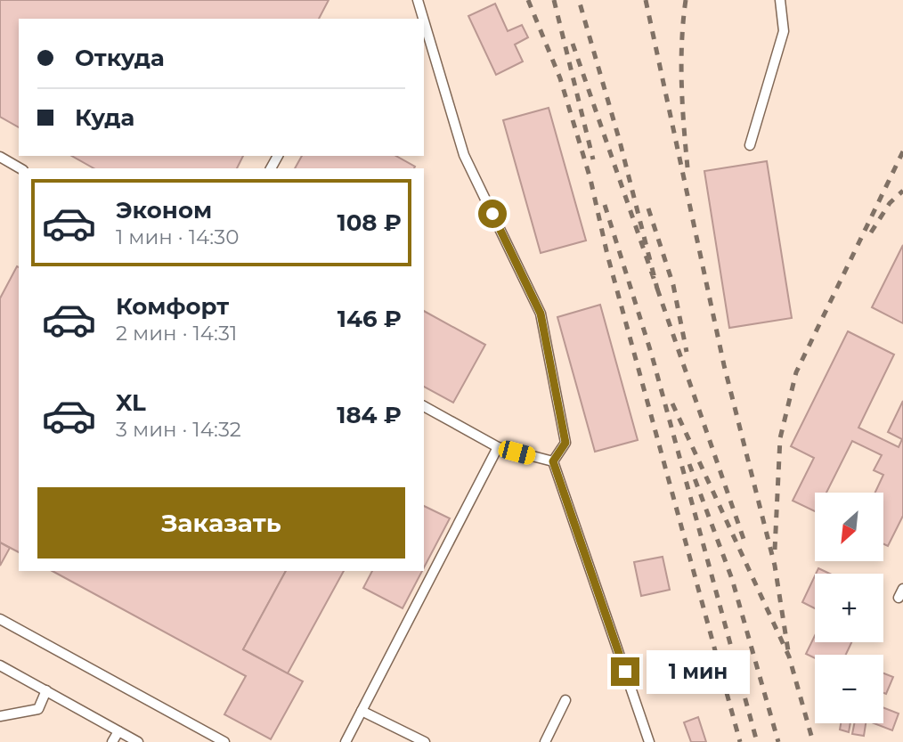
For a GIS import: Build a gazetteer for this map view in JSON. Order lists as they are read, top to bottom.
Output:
{
  "north": "bottom left",
  "page": {
    "banner": ["Откуда", "Куда"],
    "list": [
      {
        "name": "Эконом",
        "note": "1 мин · 14:30",
        "value": "108 ₽"
      },
      {
        "name": "Комфорт",
        "note": "2 мин · 14:31",
        "value": "146 ₽"
      },
      {
        "name": "XL",
        "note": "3 мин · 14:32",
        "value": "184 ₽"
      }
    ],
    "buttons": "Заказать",
    "map_buttons": ["+", "−"],
    "bubble": "1 мин"
  }
}
